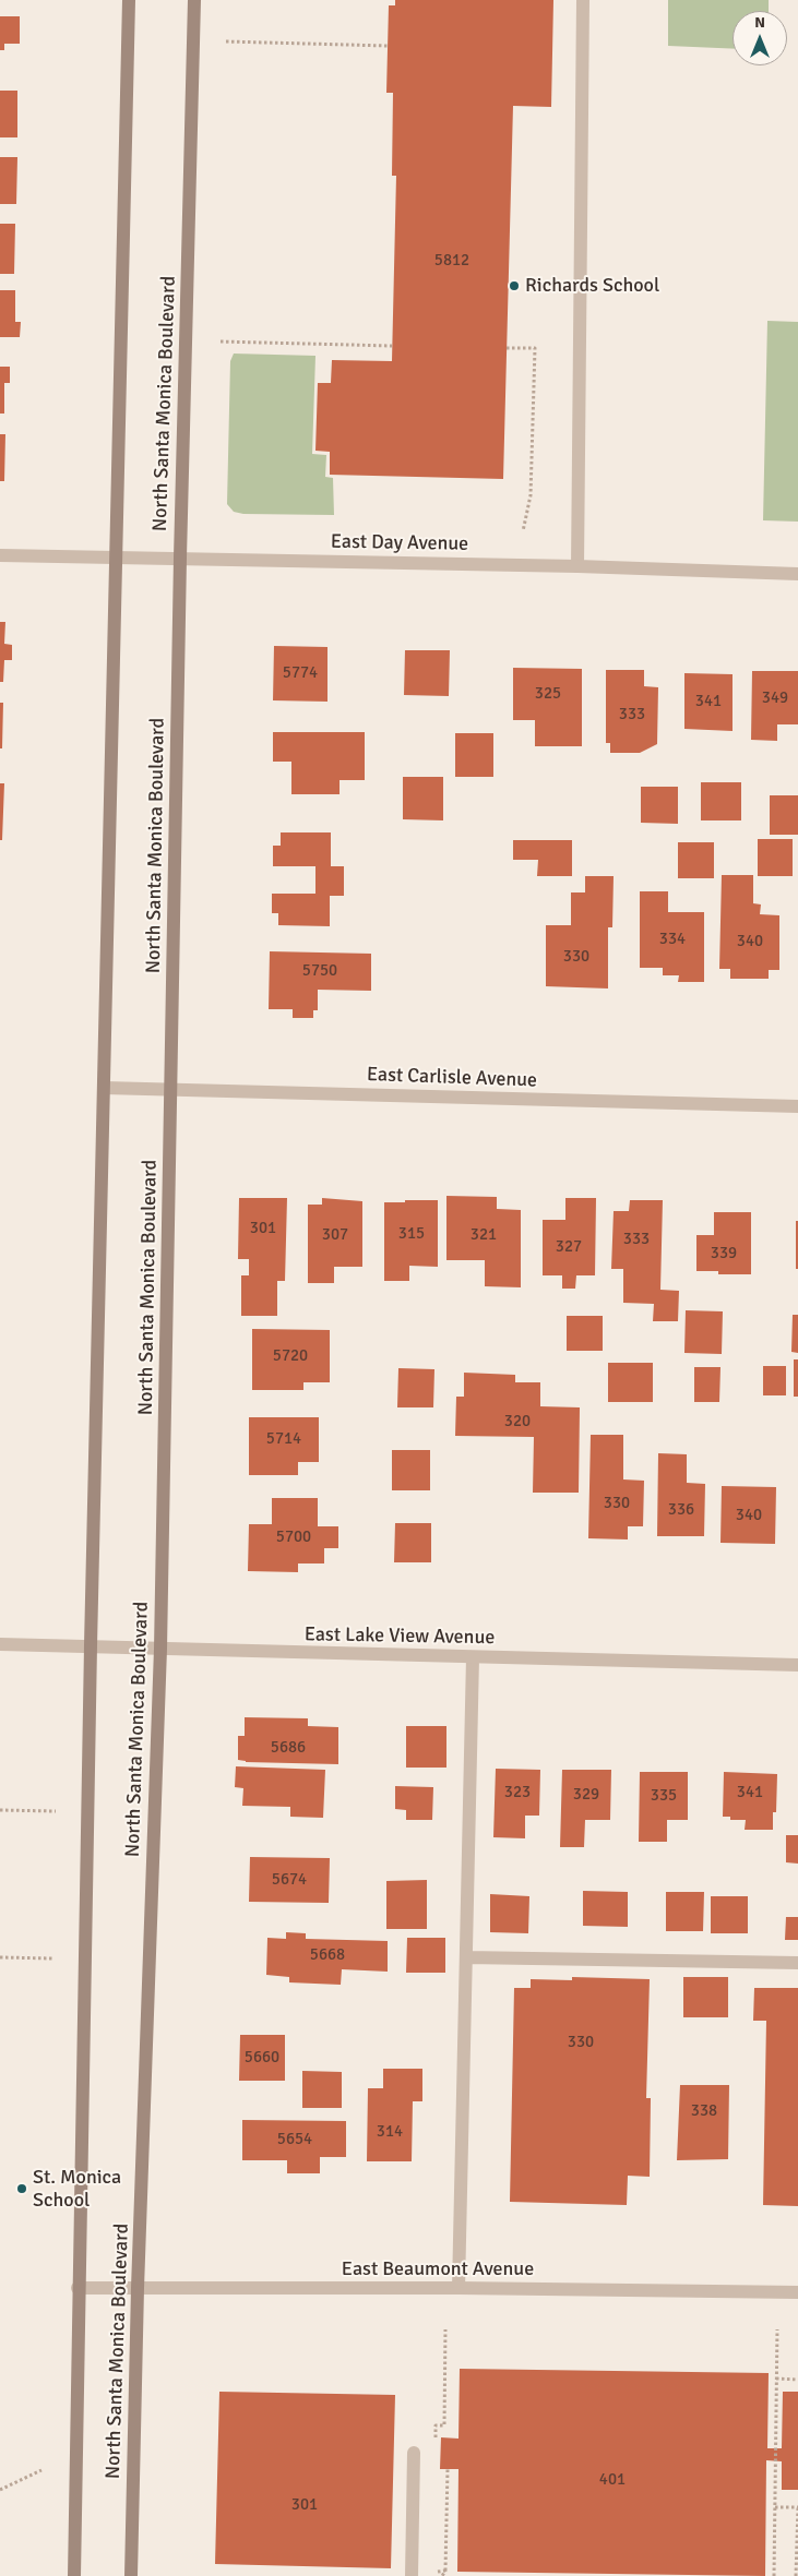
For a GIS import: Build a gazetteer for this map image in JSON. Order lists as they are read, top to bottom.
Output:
{
  "streets": {
    "street": [
      "North Santa Monica Boulevard",
      "East Day Avenue",
      "East Carlisle Avenue",
      "East Lake View Avenue",
      "East Beaumont Avenue"
    ]
  },
  "crossings": [
    ["North Santa Monica Boulevard", "East Day Avenue"],
    ["North Santa Monica Boulevard", "East Carlisle Avenue"],
    ["North Santa Monica Boulevard", "East Lake View Avenue"],
    ["North Santa Monica Boulevard", "East Beaumont Avenue"]
  ],
  "places": ["Richards School", "St. Monica School"],
  "house_numbers": [
    "5812",
    "5774",
    "325",
    "349",
    "341",
    "333",
    "334",
    "340",
    "330",
    "5750",
    "301",
    "315",
    "307",
    "321",
    "333",
    "327",
    "339",
    "5720",
    "320",
    "5714",
    "330",
    "336",
    "340",
    "5700",
    "5686",
    "323",
    "341",
    "329",
    "335",
    "5674",
    "5668",
    "330",
    "5660",
    "338",
    "314",
    "5654",
    "401",
    "301"
  ],
  "north": "top"
}
